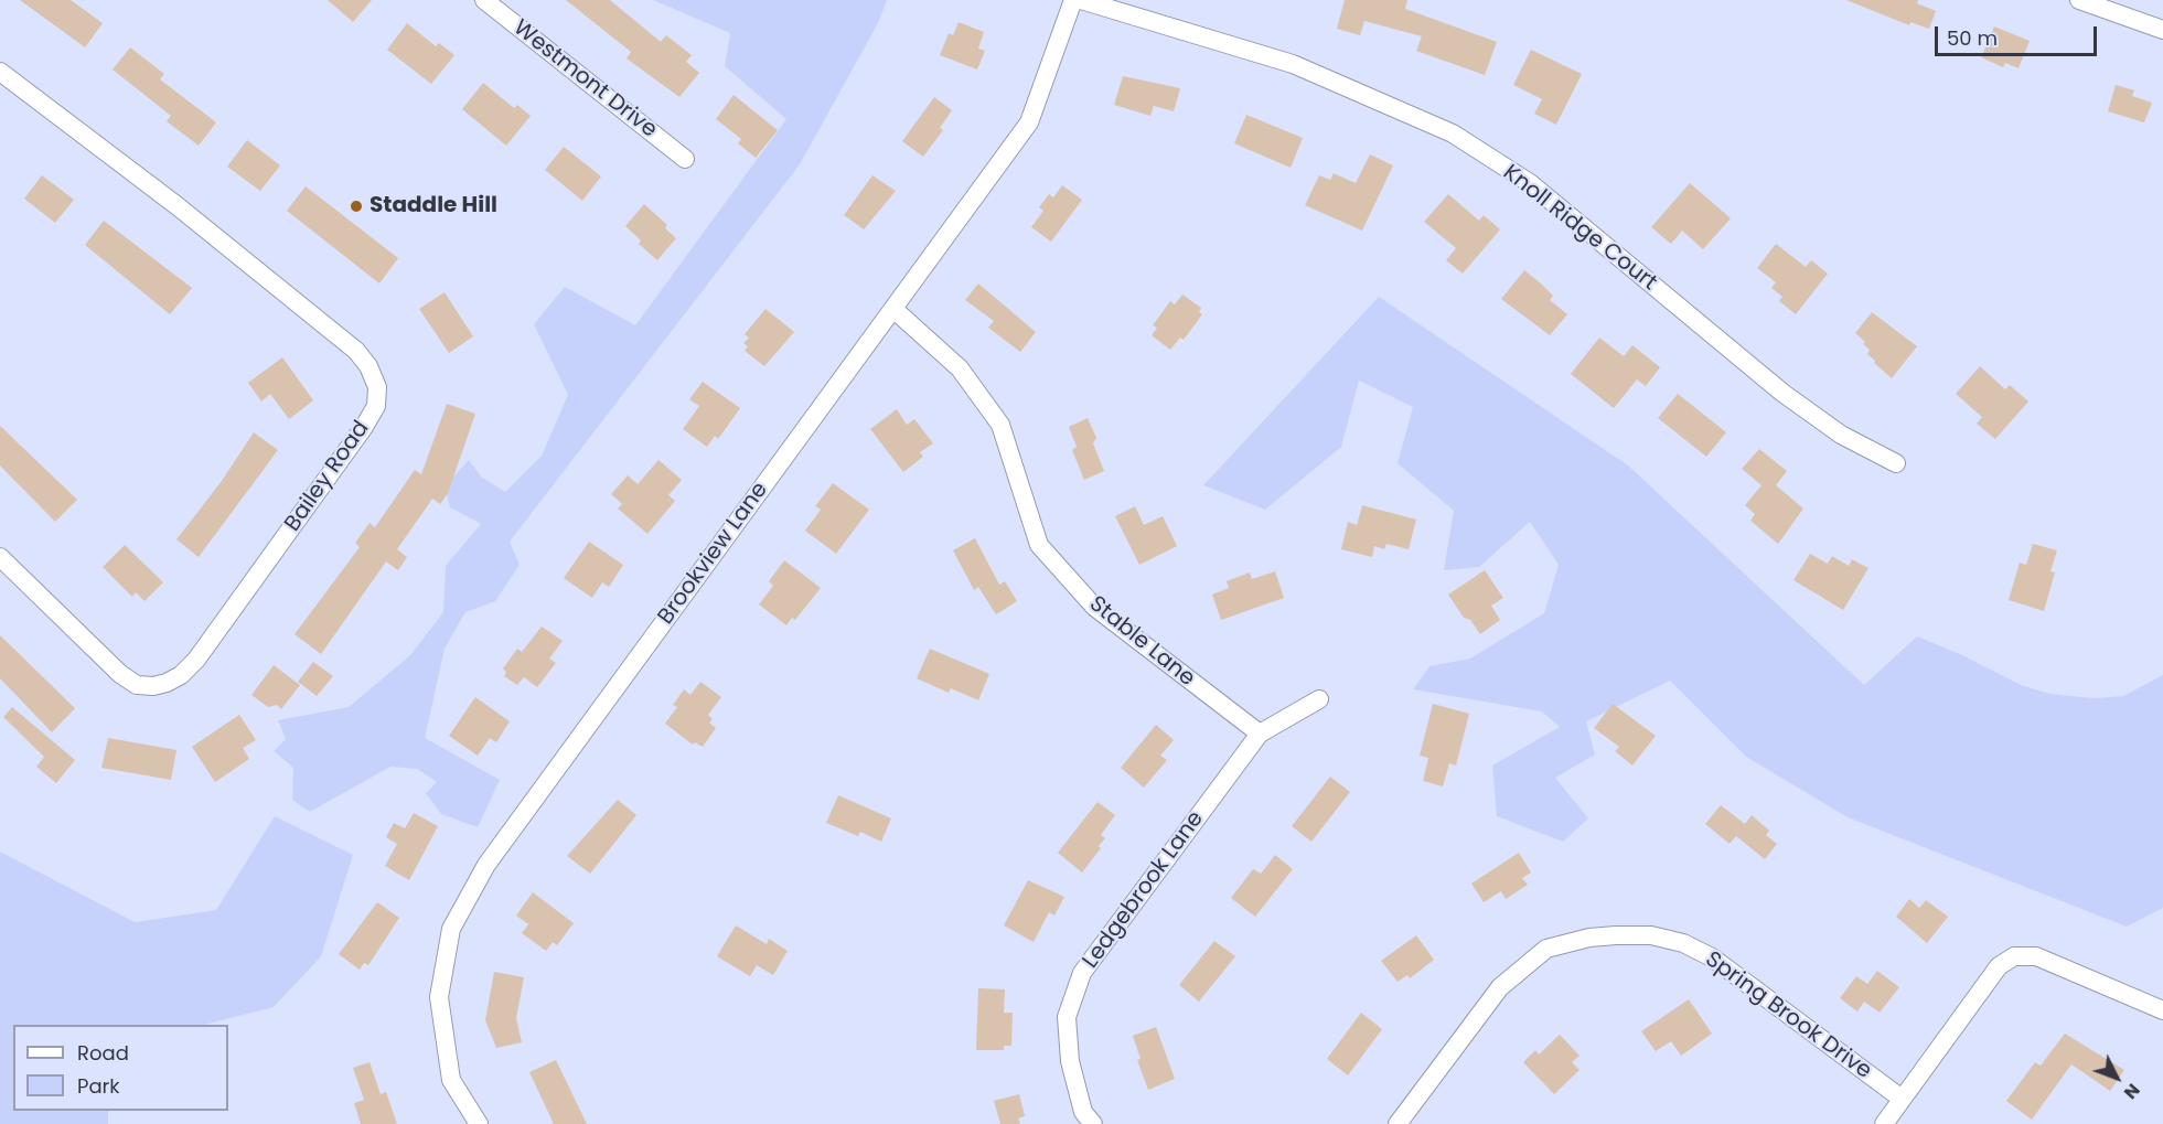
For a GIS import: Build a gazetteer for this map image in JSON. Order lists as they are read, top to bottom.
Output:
{
  "streets": {
    "street": [
      "Westmont Drive",
      "Knoll Ridge Court",
      "Bailey Road",
      "Brookview Lane",
      "Stable Lane",
      "Ledgebrook Lane",
      "Spring Brook Drive"
    ]
  },
  "crossings": [
    ["Brookview Lane", "Stable Lane"],
    ["Stable Lane", "Ledgebrook Lane"]
  ],
  "places": ["Staddle Hill"],
  "legend": ["Road", "Park"],
  "scale_bar": "50 m",
  "north": "bottom right"
}
